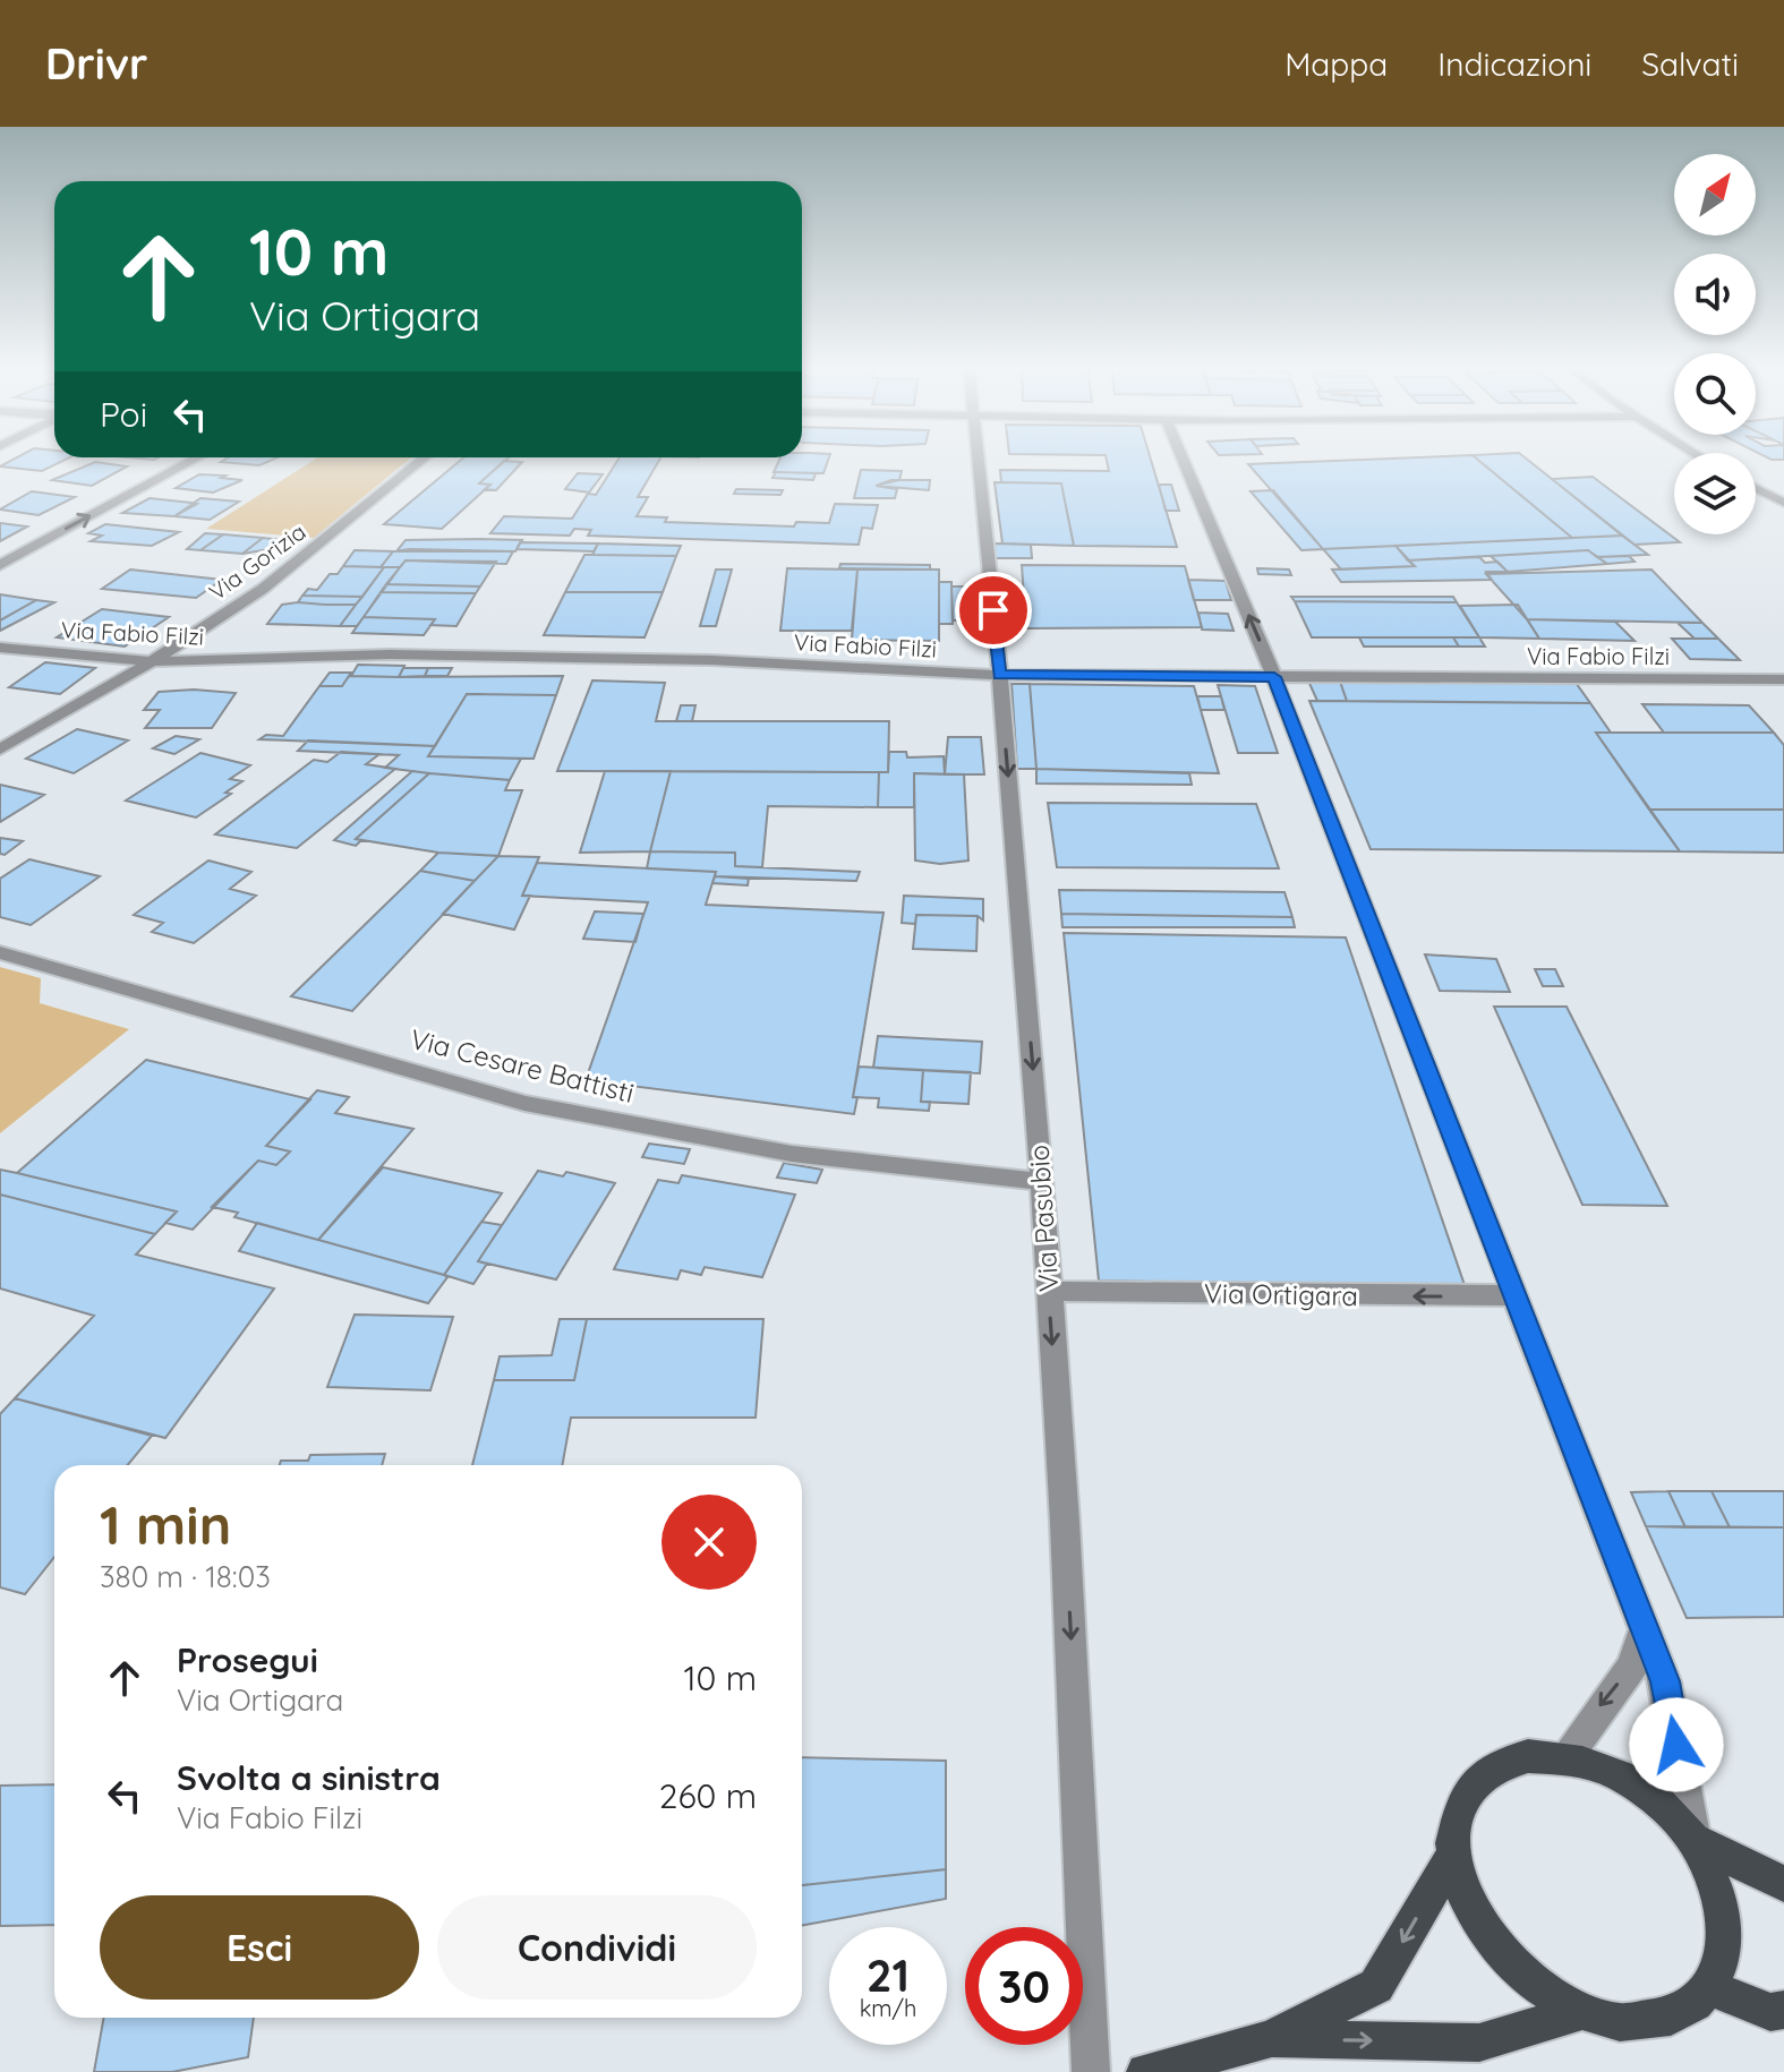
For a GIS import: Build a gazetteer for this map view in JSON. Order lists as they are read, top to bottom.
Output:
{
  "streets": {
    "street": [
      "Via Gorizia",
      "Via Fabio Filzi",
      "Via Cesare Battisti",
      "Via Pasubio",
      "Via Ortigara"
    ]
  },
  "crossings": [
    ["Via Gorizia", "Via Fabio Filzi"],
    ["Via Fabio Filzi", "Via Pasubio"],
    ["Via Cesare Battisti", "Via Pasubio"],
    ["Via Pasubio", "Via Ortigara"]
  ],
  "one_way": ["Via Pasubio", "Via Ortigara"],
  "north": "top right",
  "page": {
    "header": "Drivr",
    "nav": ["Mappa", "Indicazioni", "Salvati"],
    "turn": ["10 m", "Via Ortigara"],
    "then": "Poi",
    "heading": ["1 min", "380 m · 18:03"],
    "list": [
      {
        "name": "Prosegui",
        "note": "Via Ortigara",
        "value": "10 m"
      },
      {
        "name": "Svolta a sinistra",
        "note": "Via Fabio Filzi",
        "value": "260 m"
      }
    ],
    "buttons": ["Esci", "Condividi"],
    "speed": "21 km/h",
    "limit": "30"
  }
}
